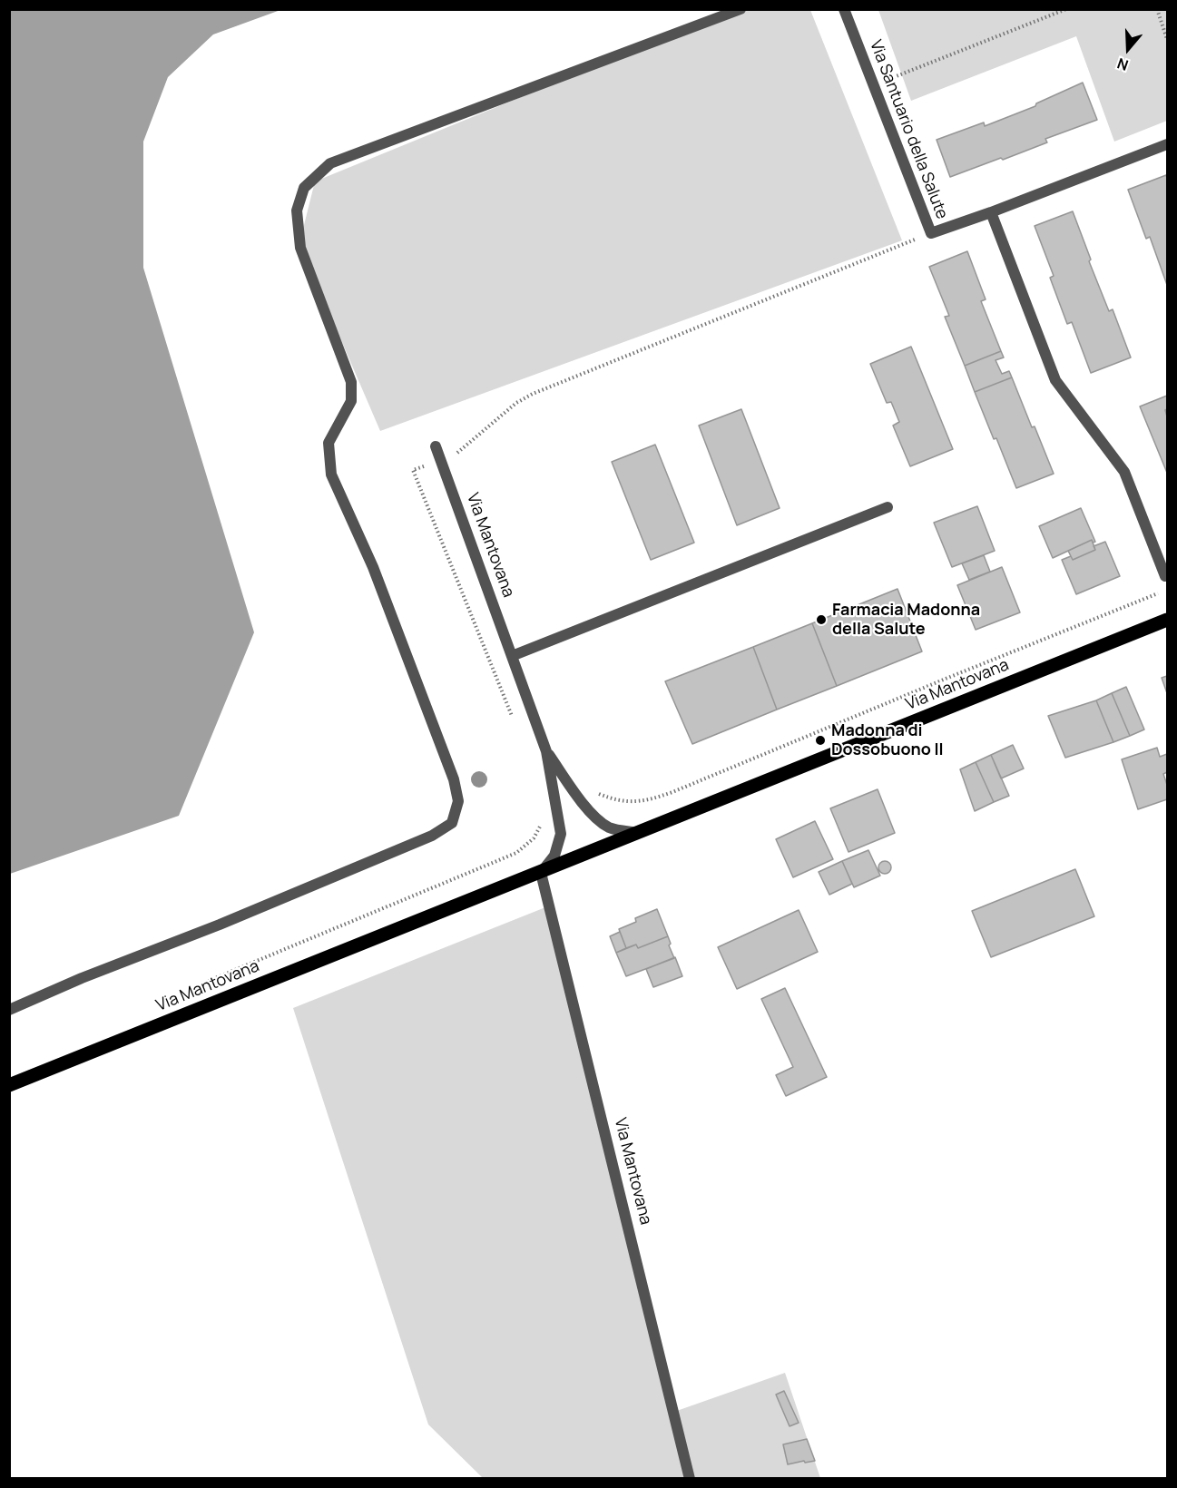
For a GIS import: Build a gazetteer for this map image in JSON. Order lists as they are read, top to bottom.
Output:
{
  "streets": {
    "main road": ["Via Mantovana"],
    "street": ["Via Santuario della Salute"]
  },
  "places": ["Farmacia Madonna della Salute", "Madonna di Dossobuono II"],
  "north": "bottom"
}
